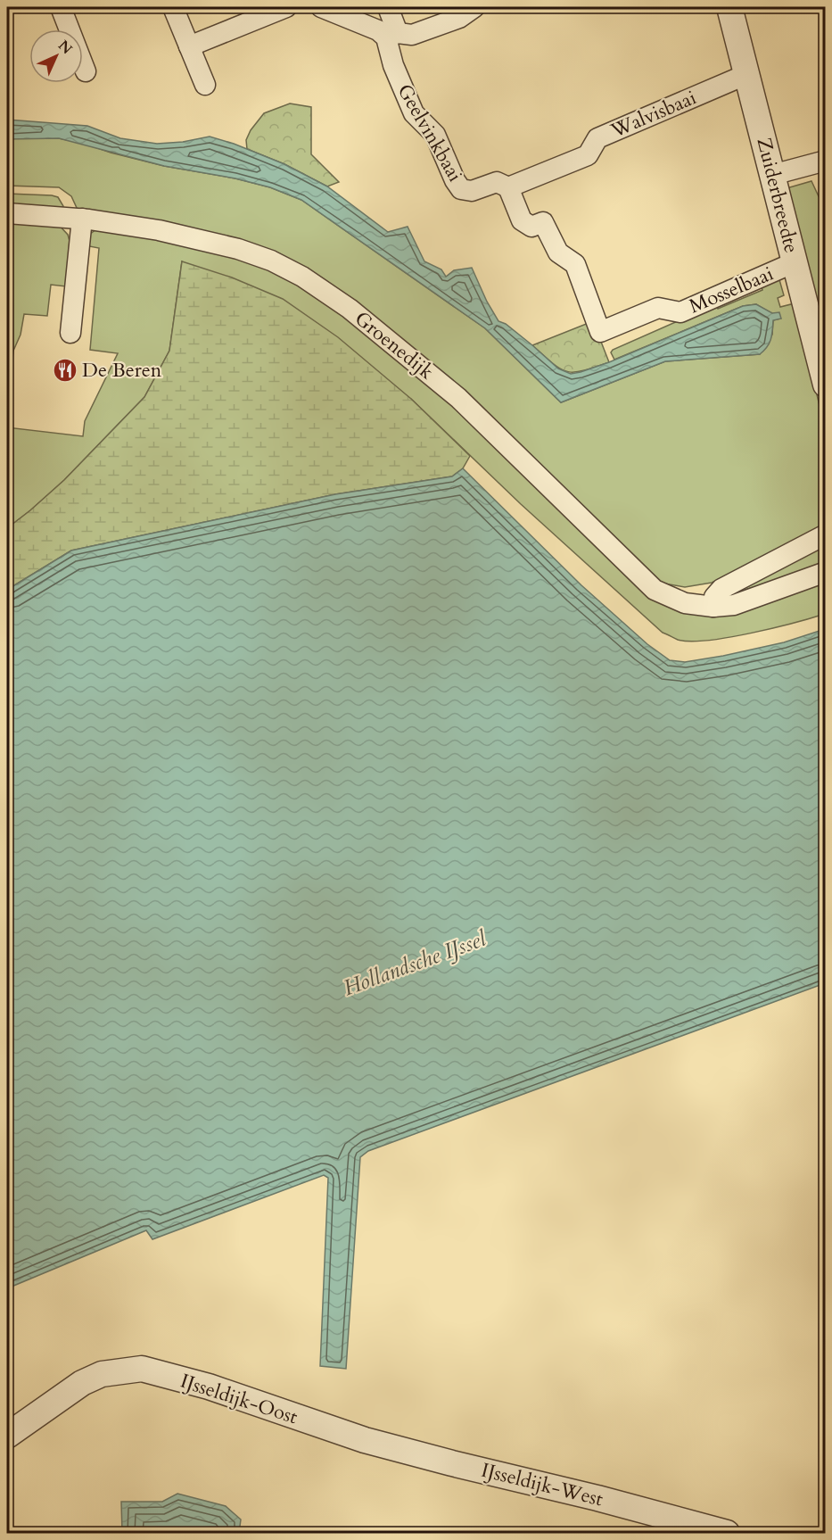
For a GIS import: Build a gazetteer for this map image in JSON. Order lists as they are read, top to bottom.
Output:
{
  "streets": {
    "street": [
      "Walvisbaai",
      "Geelvinkbaai",
      "Zuiderbreedte",
      "Mosselbaai",
      "Groenedijk",
      "IJsseldijk-Oost",
      "IJsseldijk-West"
    ]
  },
  "crossings": [
    ["Walvisbaai", "Geelvinkbaai"],
    ["Walvisbaai", "Zuiderbreedte"],
    ["Walvisbaai", "Mosselbaai"],
    ["Geelvinkbaai", "Mosselbaai"],
    ["Zuiderbreedte", "Mosselbaai"],
    ["IJsseldijk-Oost", "IJsseldijk-West"]
  ],
  "water": ["Hollandsche IJssel"],
  "places": {
    "restaurant": ["De Beren"]
  },
  "north": "top right"
}
